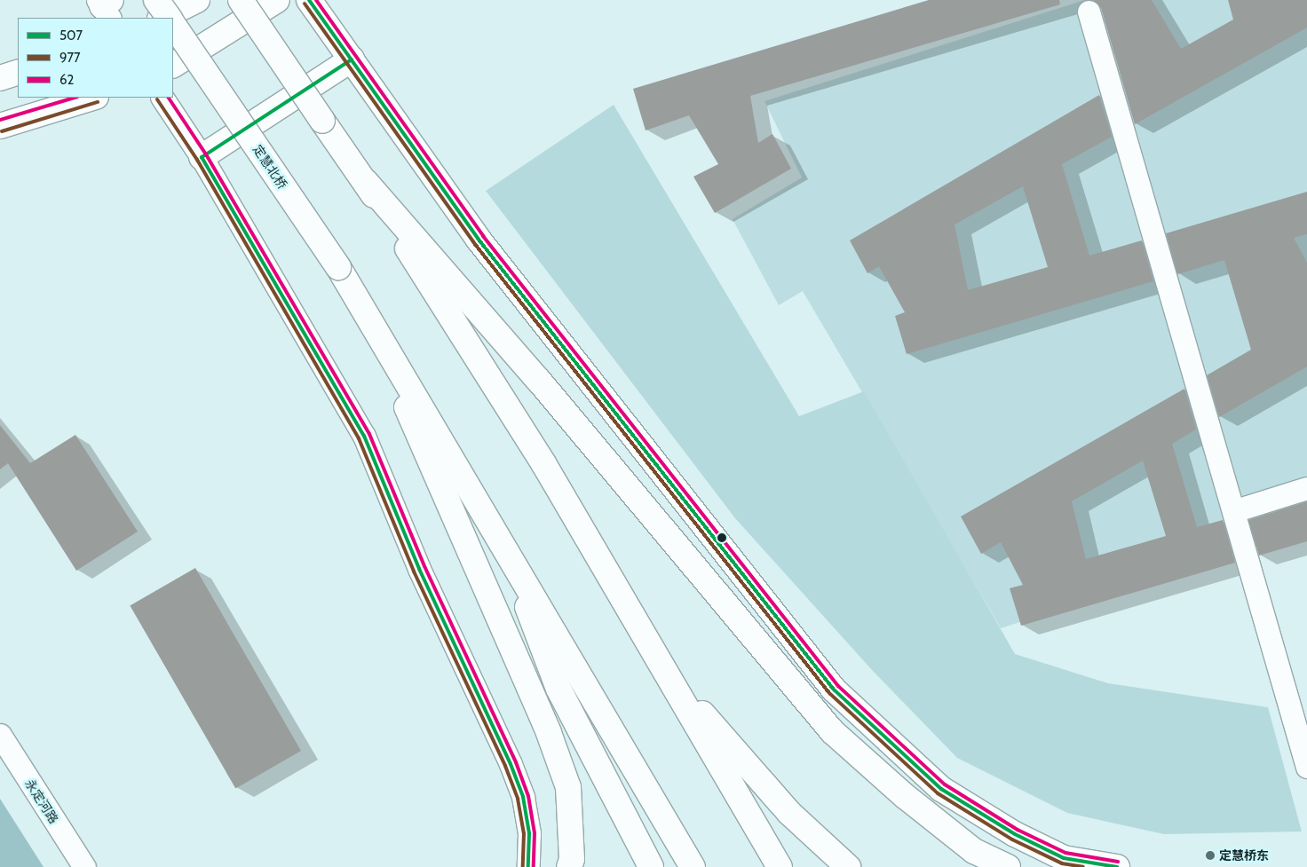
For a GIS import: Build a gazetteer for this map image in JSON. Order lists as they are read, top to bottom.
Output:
{
  "streets": {
    "main road": ["定慧北桥"],
    "street": ["永定河路"]
  },
  "places": ["定慧桥东"],
  "lines": ["transit line 507", "transit line 62", "transit line 977"],
  "legend": ["507", "977", "62"]
}
